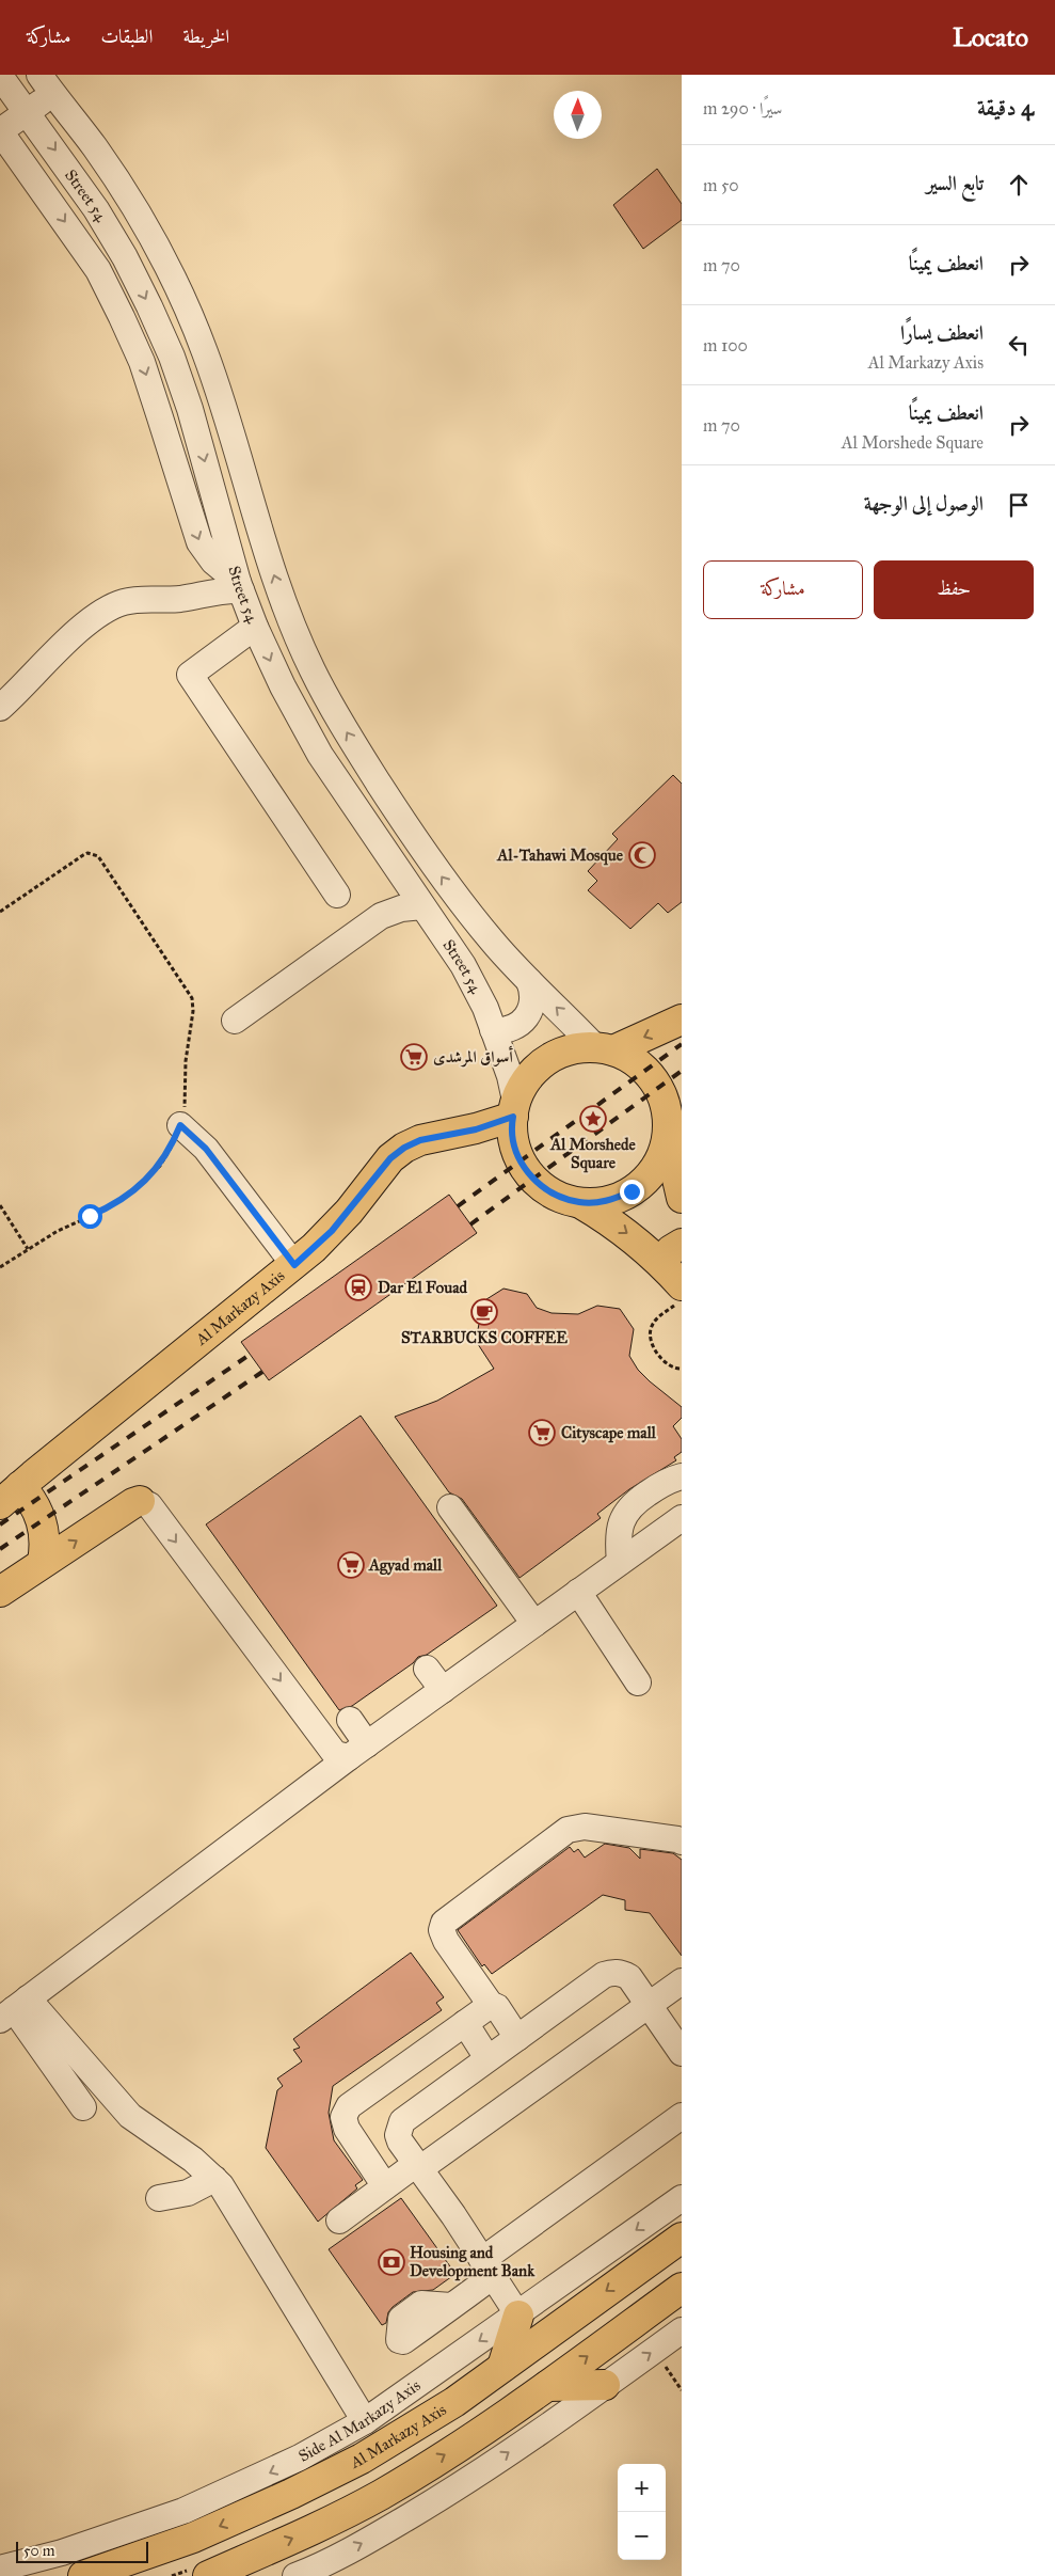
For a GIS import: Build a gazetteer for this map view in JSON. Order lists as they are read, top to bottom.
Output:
{
  "streets": {
    "main road": ["Al Markazy Axis"],
    "street": ["Street 54", "Side Al Markazy Axis"]
  },
  "crossings": [
    ["Street 54", "Al Markazy Axis"]
  ],
  "places": {
    "mosque": ["Al-Tahawi Mosque"],
    "supermarket": ["أسواق المرشدى", "Cityscape mall", "Agyad mall"],
    "place": ["Al Morshede Square"],
    "station": ["Dar El Fouad"],
    "cafe": ["STARBUCKS COFFEE"],
    "bank": ["Housing and Development Bank"]
  },
  "scale_bar": "50 m",
  "north": "top",
  "page": {
    "header": "Locato",
    "nav": ["الخريطة", "الطبقات", "مشاركة"],
    "heading": ["4 دقيقة", "سيرًا · 290 m"],
    "list": [
      ["تابع السير", "50 m"],
      ["انعطف يمينًا", "70 m"],
      ["انعطف يسارًا", "Al Markazy Axis", "100 m"],
      ["انعطف يمينًا", "Al Morshede Square", "70 m"],
      "الوصول إلى الوجهة"
    ],
    "buttons": ["حفظ", "مشاركة"],
    "map_buttons": ["+", "−"],
    "scale": "50 m"
  }
}
